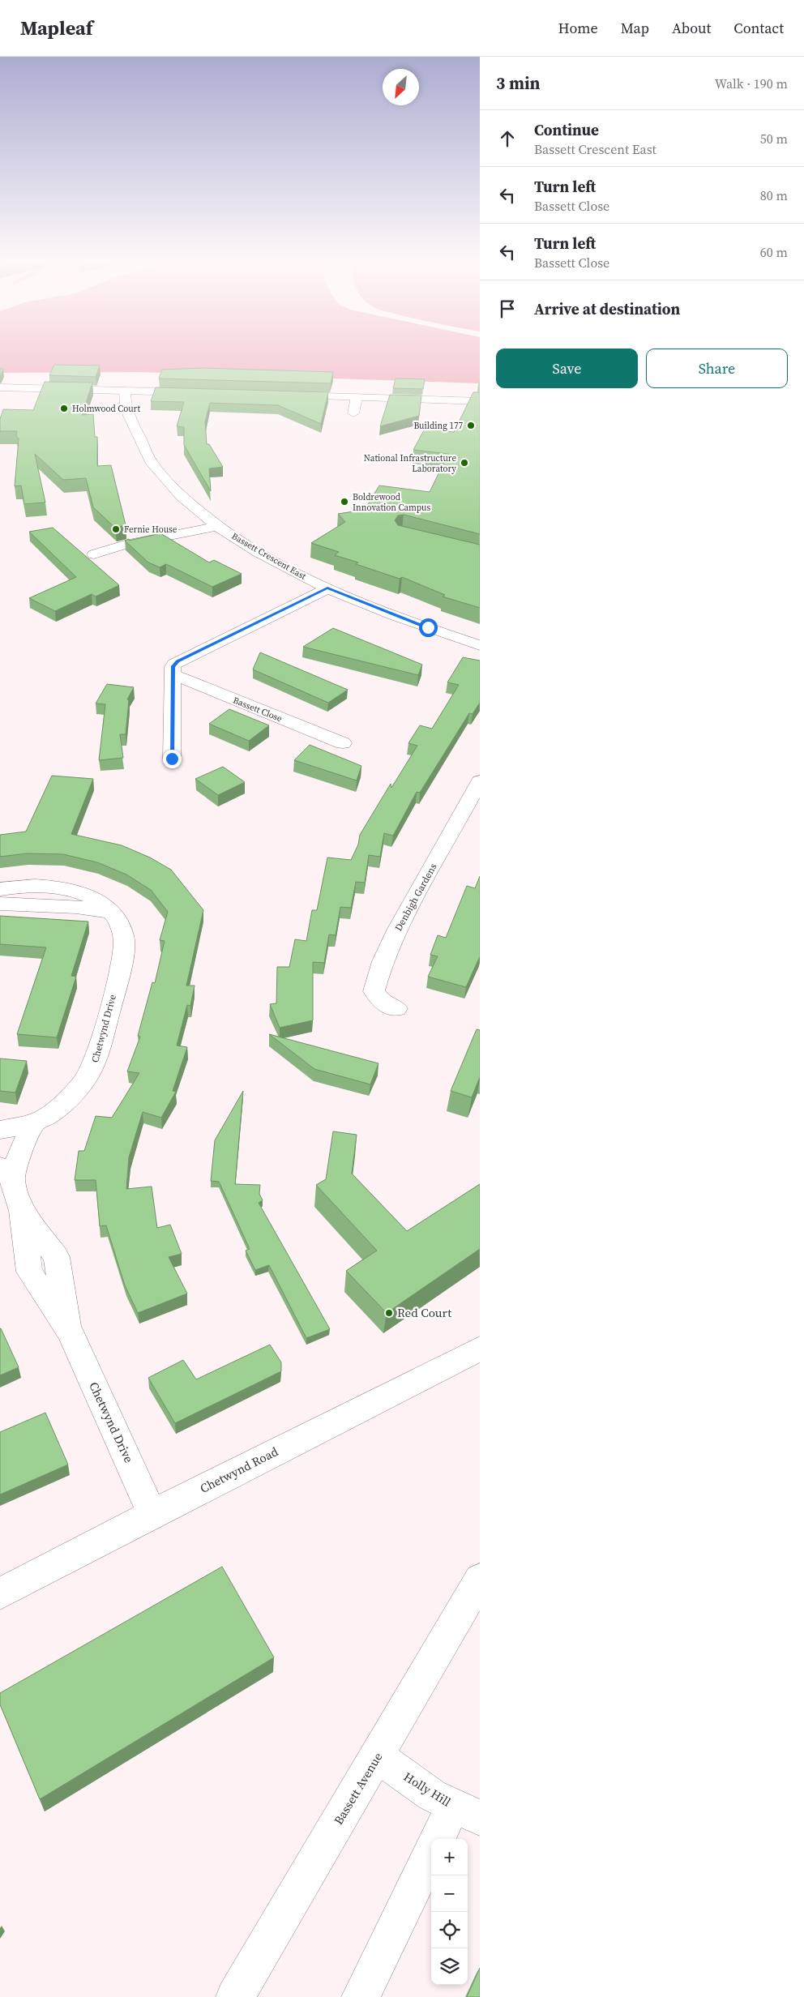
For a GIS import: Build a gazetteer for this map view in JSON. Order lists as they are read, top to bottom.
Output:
{
  "streets": {
    "street": [
      "Bassett Crescent East",
      "Bassett Close",
      "Denbigh Gardens",
      "Chetwynd Drive",
      "Chetwynd Road",
      "Bassett Avenue",
      "Holly Hill"
    ]
  },
  "crossings": [
    ["Chetwynd Drive", "Chetwynd Road"],
    ["Bassett Avenue", "Holly Hill"]
  ],
  "places": [
    "Holmwood Court",
    "Building 177",
    "National Infrastructure Laboratory",
    "Boldrewood Innovation Campus",
    "Fernie House",
    "Red Court"
  ],
  "north": "bottom left",
  "page": {
    "header": "Mapleaf",
    "nav": [
      "Home",
      "Map",
      "About",
      "Contact"
    ],
    "heading": ["3 min", "Walk · 190 m"],
    "list": [
      ["Continue", "Bassett Crescent East", "50 m"],
      ["Turn left", "Bassett Close", "80 m"],
      ["Turn left", "Bassett Close", "60 m"],
      "Arrive at destination"
    ],
    "buttons": ["Save", "Share"],
    "map_buttons": ["+", "−"]
  }
}
